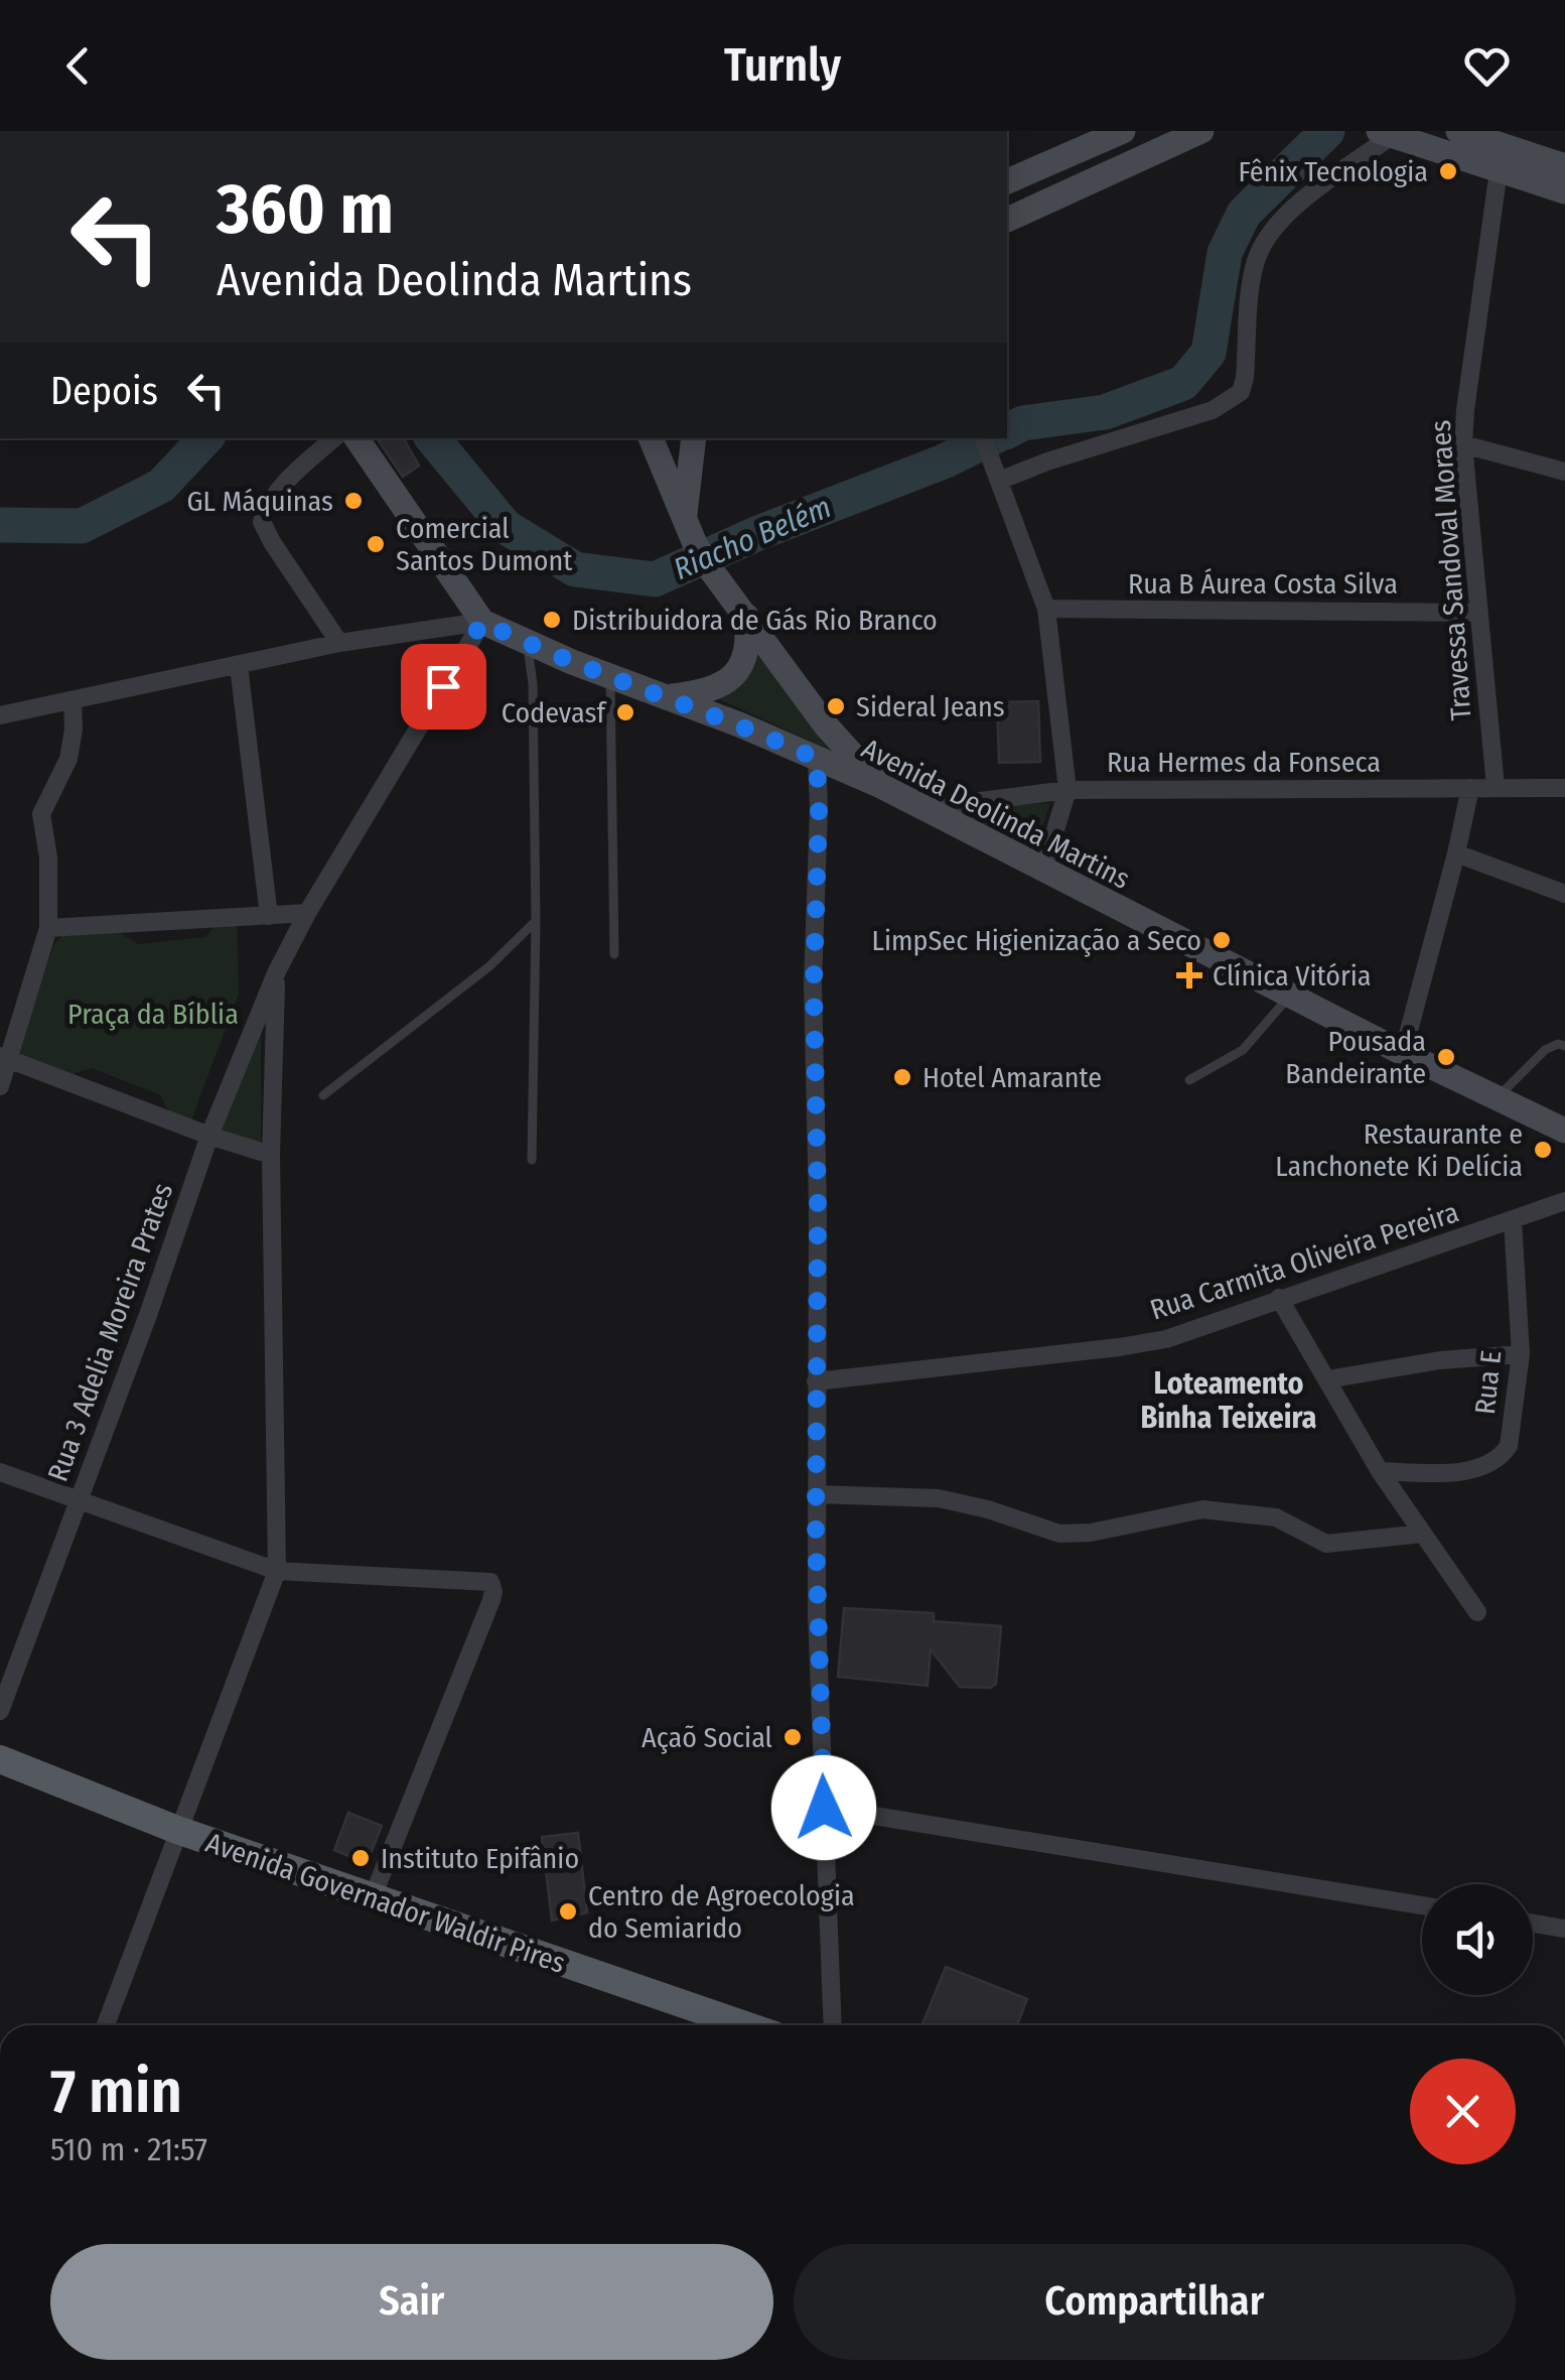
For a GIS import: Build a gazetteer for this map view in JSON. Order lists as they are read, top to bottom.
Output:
{
  "streets": {
    "main road": ["Avenida Deolinda Martins", "Avenida Governador Waldir Pires"],
    "street": [
      "Travessa Sandoval Moraes",
      "Rua B Áurea Costa Silva",
      "Rua Hermes da Fonseca",
      "Rua Carmita Oliveira Pereira",
      "Rua 3 Adelia Moreira Prates",
      "Rua E"
    ]
  },
  "crossings": [
    ["Travessa Sandoval Moraes", "Rua B Áurea Costa Silva"],
    ["Travessa Sandoval Moraes", "Rua Hermes da Fonseca"],
    ["Rua Hermes da Fonseca", "Avenida Deolinda Martins"],
    ["Avenida Deolinda Martins", "Rua 3 Adelia Moreira Prates"],
    ["Rua Carmita Oliveira Pereira", "Rua E"]
  ],
  "districts": ["Loteamento Binha Teixeira"],
  "water": ["Riacho Belém"],
  "parks": ["Praça da Bíblia"],
  "places": {
    "other": [
      "Fênix Tecnologia",
      "GL Máquinas",
      "Comercial Santos Dumont",
      "Distribuidora de Gás Rio Branco",
      "Sideral Jeans",
      "Codevasf",
      "LimpSec Higienização a Seco",
      "Pousada Bandeirante",
      "Hotel Amarante",
      "Restaurante e Lanchonete Ki Delícia",
      "Açaõ Social",
      "Instituto Epifânio",
      "Centro de Agroecologia do Semiarido"
    ],
    "health": ["Clínica Vitória"]
  },
  "page": {
    "header": "Turnly",
    "turn": ["360 m", "Avenida Deolinda Martins"],
    "then": "Depois",
    "heading": ["7 min", "510 m · 21:57"],
    "buttons": ["Sair", "Compartilhar"]
  }
}
